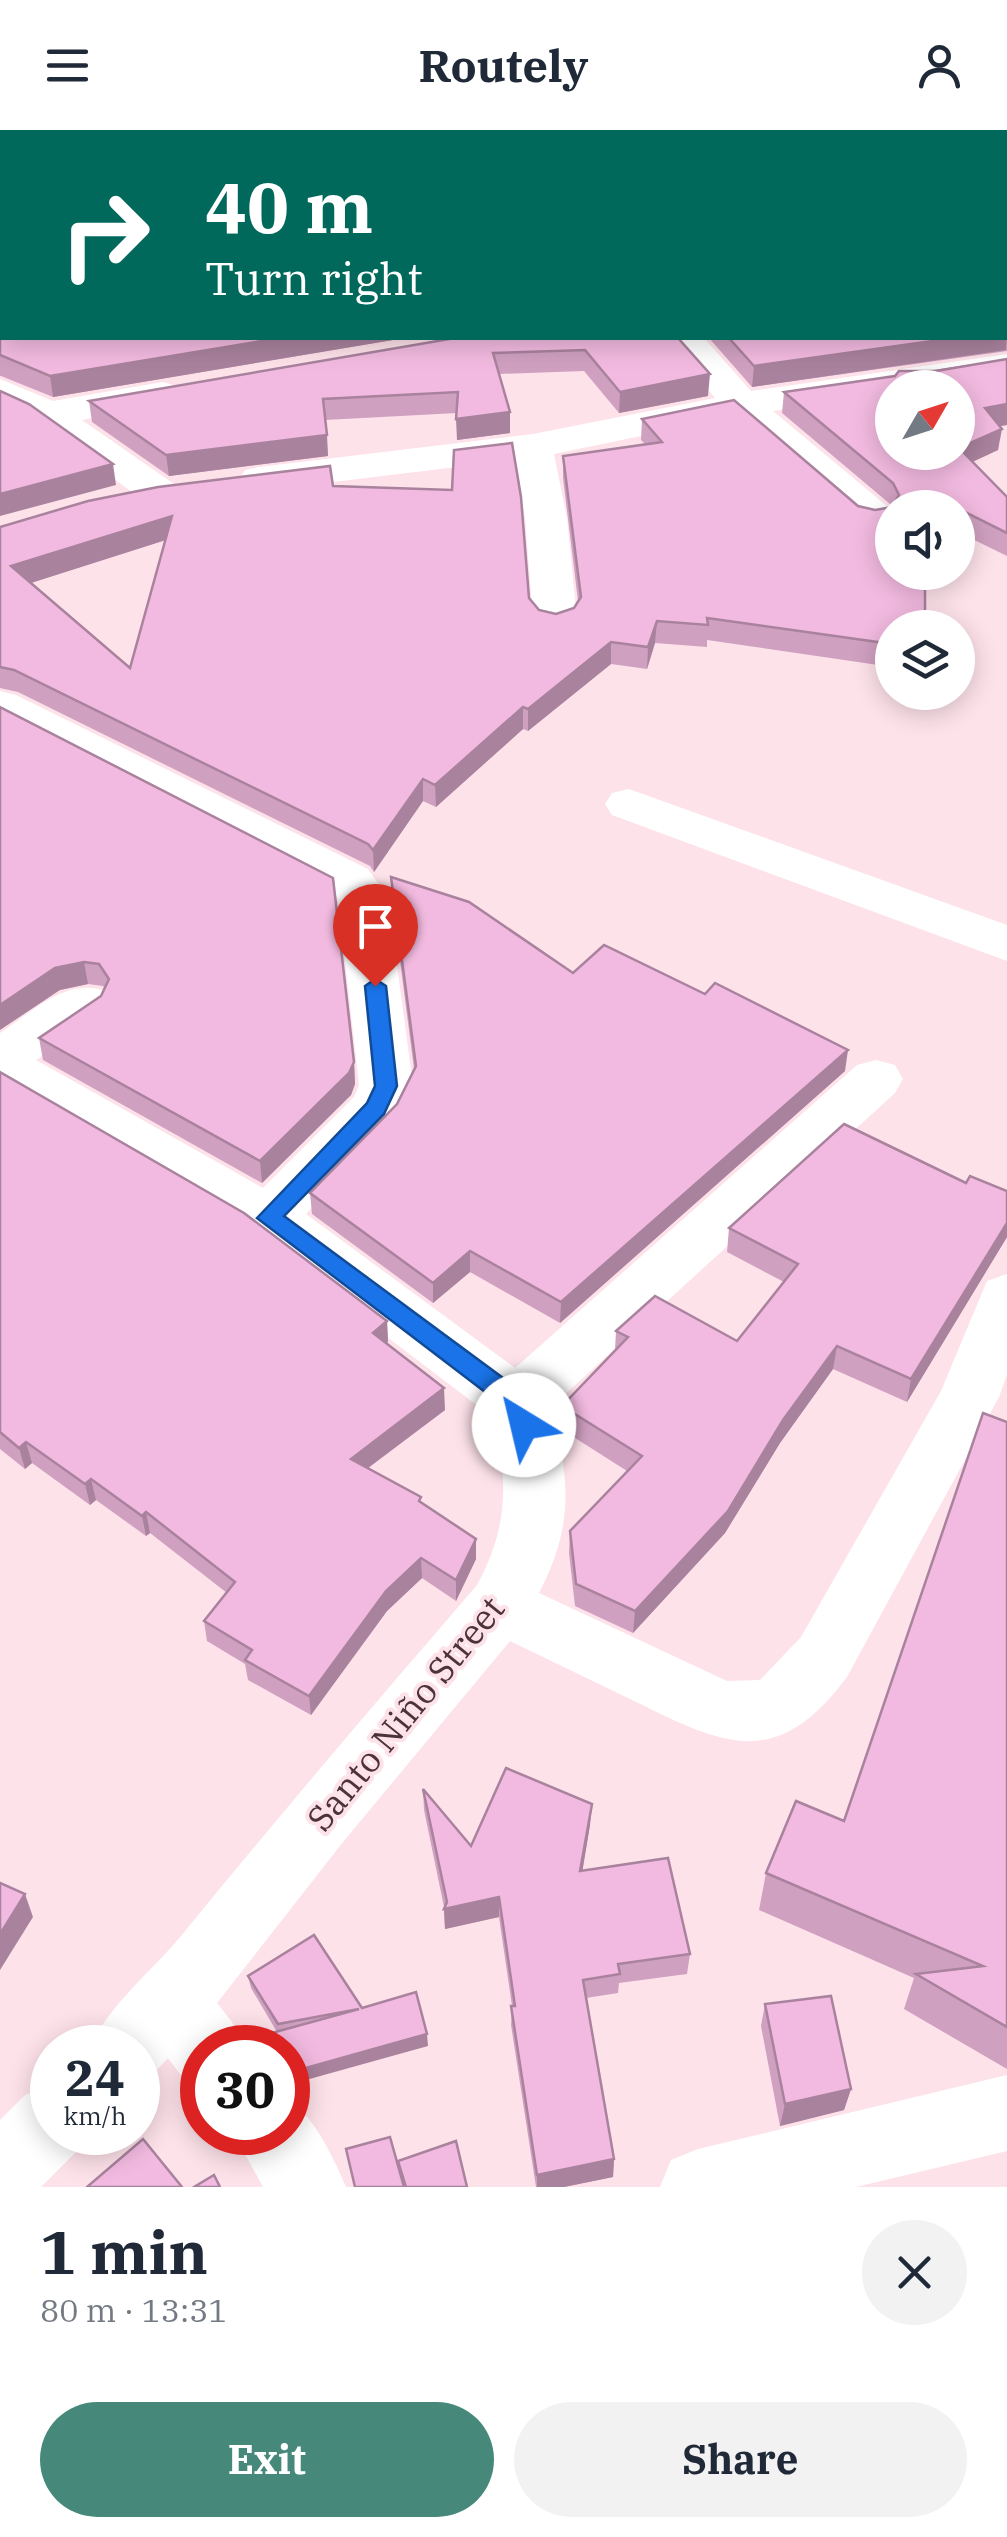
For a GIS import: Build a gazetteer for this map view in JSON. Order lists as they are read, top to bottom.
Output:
{
  "streets": {
    "street": ["Santo Niño Street"]
  },
  "north": "top right",
  "page": {
    "header": "Routely",
    "turn": ["40 m", "Turn right"],
    "speed": "24 km/h",
    "limit": "30",
    "heading": ["1 min", "80 m · 13:31"],
    "buttons": ["Exit", "Share"]
  }
}
